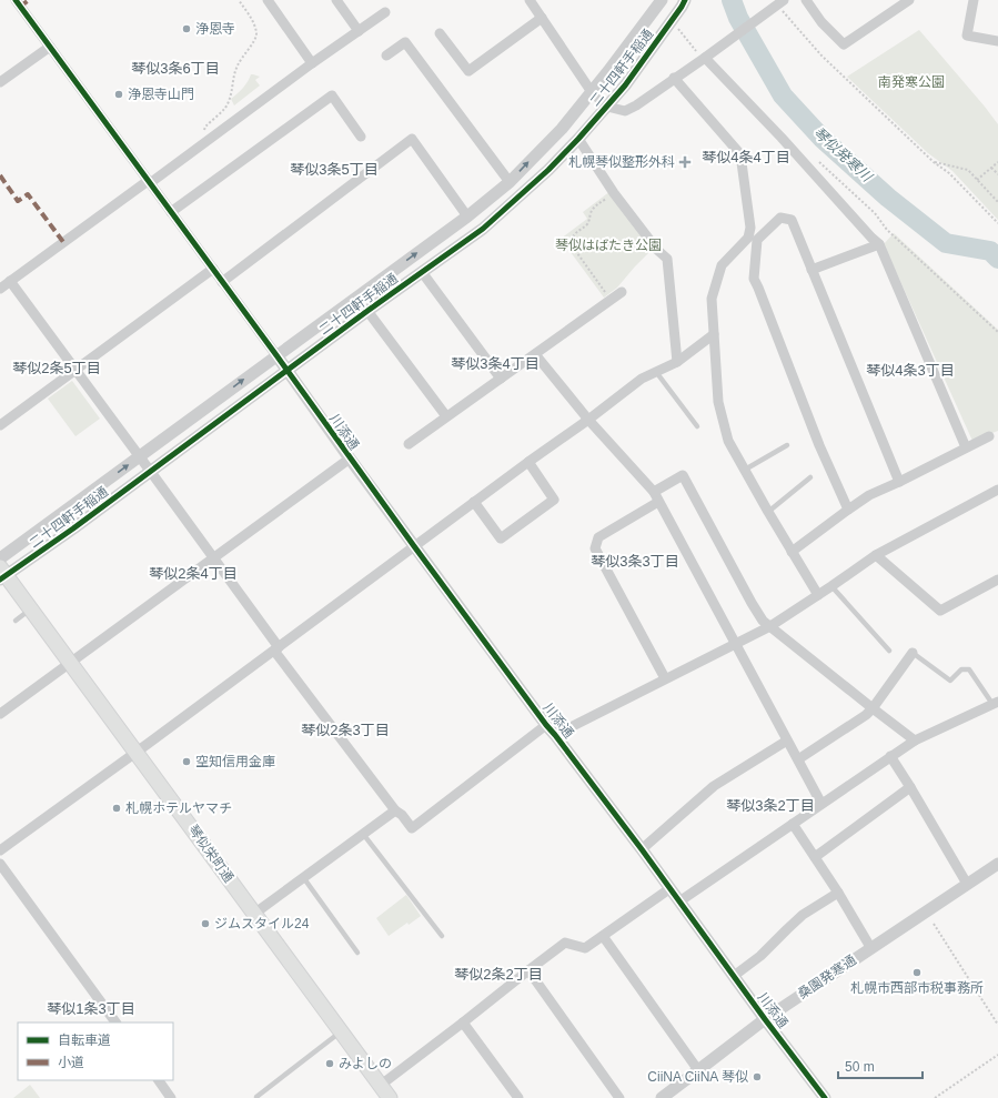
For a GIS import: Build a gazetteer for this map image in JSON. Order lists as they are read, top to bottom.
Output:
{
  "streets": {
    "main road": ["琴似栄町通"],
    "street": ["二十四軒手稲通", "川添通", "桑園発寒通"]
  },
  "crossings": [
    ["二十四軒手稲通", "川添通"],
    ["二十四軒手稲通", "琴似栄町通"],
    ["川添通", "桑園発寒通"]
  ],
  "districts": [
    "琴似3条6丁目",
    "琴似4条4丁目",
    "琴似3条5丁目",
    "琴似3条4丁目",
    "琴似2条5丁目",
    "琴似4条3丁目",
    "琴似3条3丁目",
    "琴似2条4丁目",
    "琴似2条3丁目",
    "琴似3条2丁目",
    "琴似2条2丁目",
    "琴似1条3丁目"
  ],
  "water": ["琴似発寒川"],
  "parks": ["南発寒公園", "琴似はばたき公園"],
  "places": {
    "other": [
      "浄恩寺",
      "浄恩寺山門",
      "空知信用金庫",
      "札幌ホテルヤマチ",
      "ジムスタイル24",
      "札幌市西部市税事務所",
      "みよしの",
      "CiiNA CiiNA 琴似"
    ],
    "health": ["札幌琴似整形外科"]
  },
  "legend": ["自転車道", "小道"],
  "scale_bar": "50 m"
}
